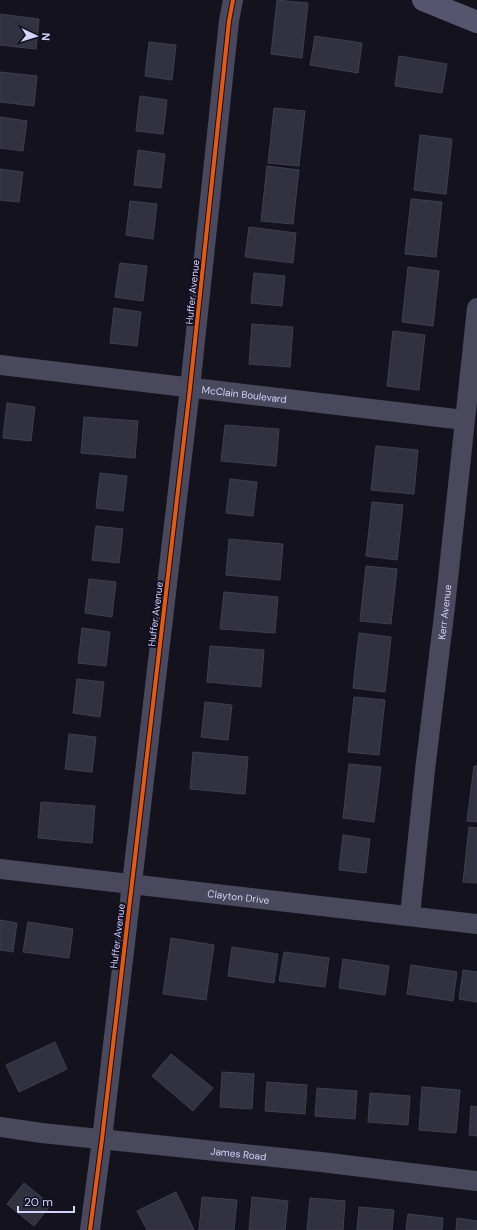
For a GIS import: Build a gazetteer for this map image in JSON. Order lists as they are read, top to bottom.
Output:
{
  "streets": {
    "street": [
      "Huffer Avenue",
      "McClain Boulevard",
      "Kerr Avenue",
      "Clayton Drive",
      "James Road"
    ]
  },
  "crossings": [
    ["Huffer Avenue", "McClain Boulevard"],
    ["Huffer Avenue", "Clayton Drive"],
    ["Huffer Avenue", "James Road"],
    ["McClain Boulevard", "Kerr Avenue"],
    ["Kerr Avenue", "Clayton Drive"]
  ],
  "scale_bar": "20 m",
  "north": "right"
}
